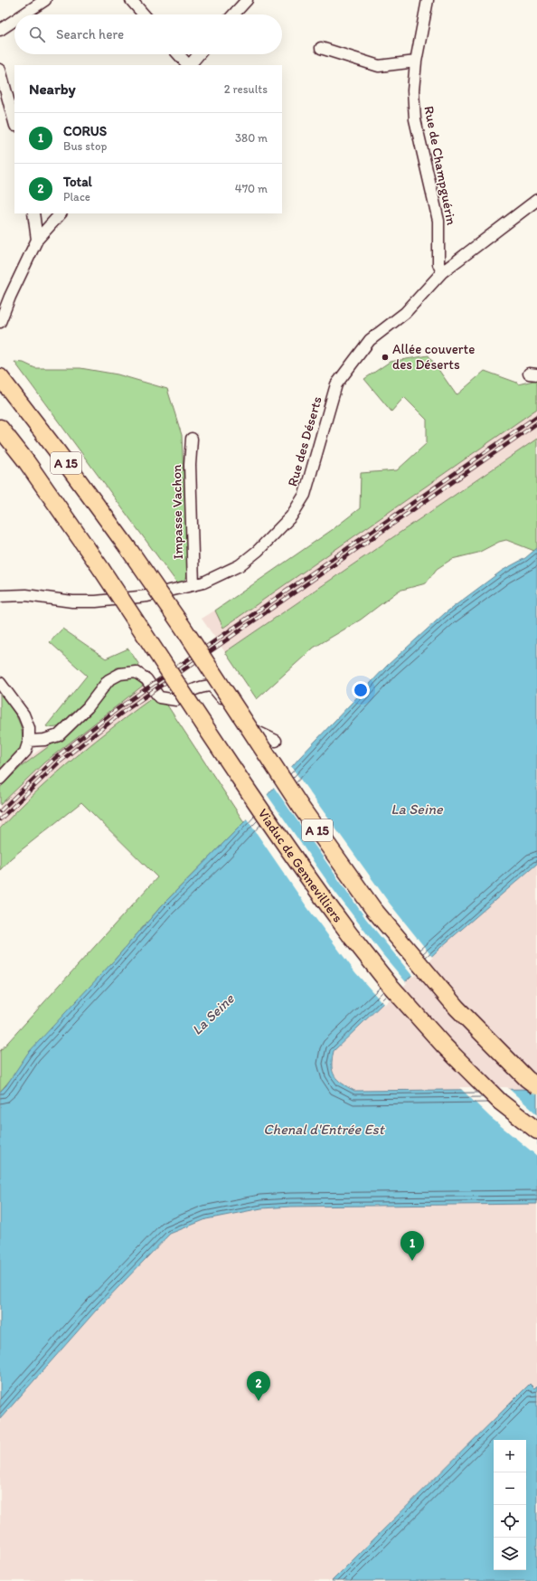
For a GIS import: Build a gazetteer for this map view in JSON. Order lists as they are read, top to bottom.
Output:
{
  "streets": {
    "highway": ["A 15", "Viaduc de Gennevilliers"],
    "street": ["Rue de Champguérin", "Rue des Déserts", "Impasse Vachon"]
  },
  "crossings": [
    ["Rue de Champguérin", "Rue des Déserts"],
    ["Rue des Déserts", "Impasse Vachon"]
  ],
  "water": ["La Seine", "Chenal d'Entrée Est"],
  "places": ["Allée couverte des Déserts"],
  "page": {
    "search": "Search here",
    "heading": ["Nearby", "2 results"],
    "list": [
      {
        "mark": "1",
        "name": "CORUS",
        "note": "Bus stop",
        "value": "380 m"
      },
      {
        "mark": "2",
        "name": "Total",
        "note": "Place",
        "value": "470 m"
      }
    ],
    "pins": ["1", "2"],
    "map_buttons": ["+", "−"]
  }
}
